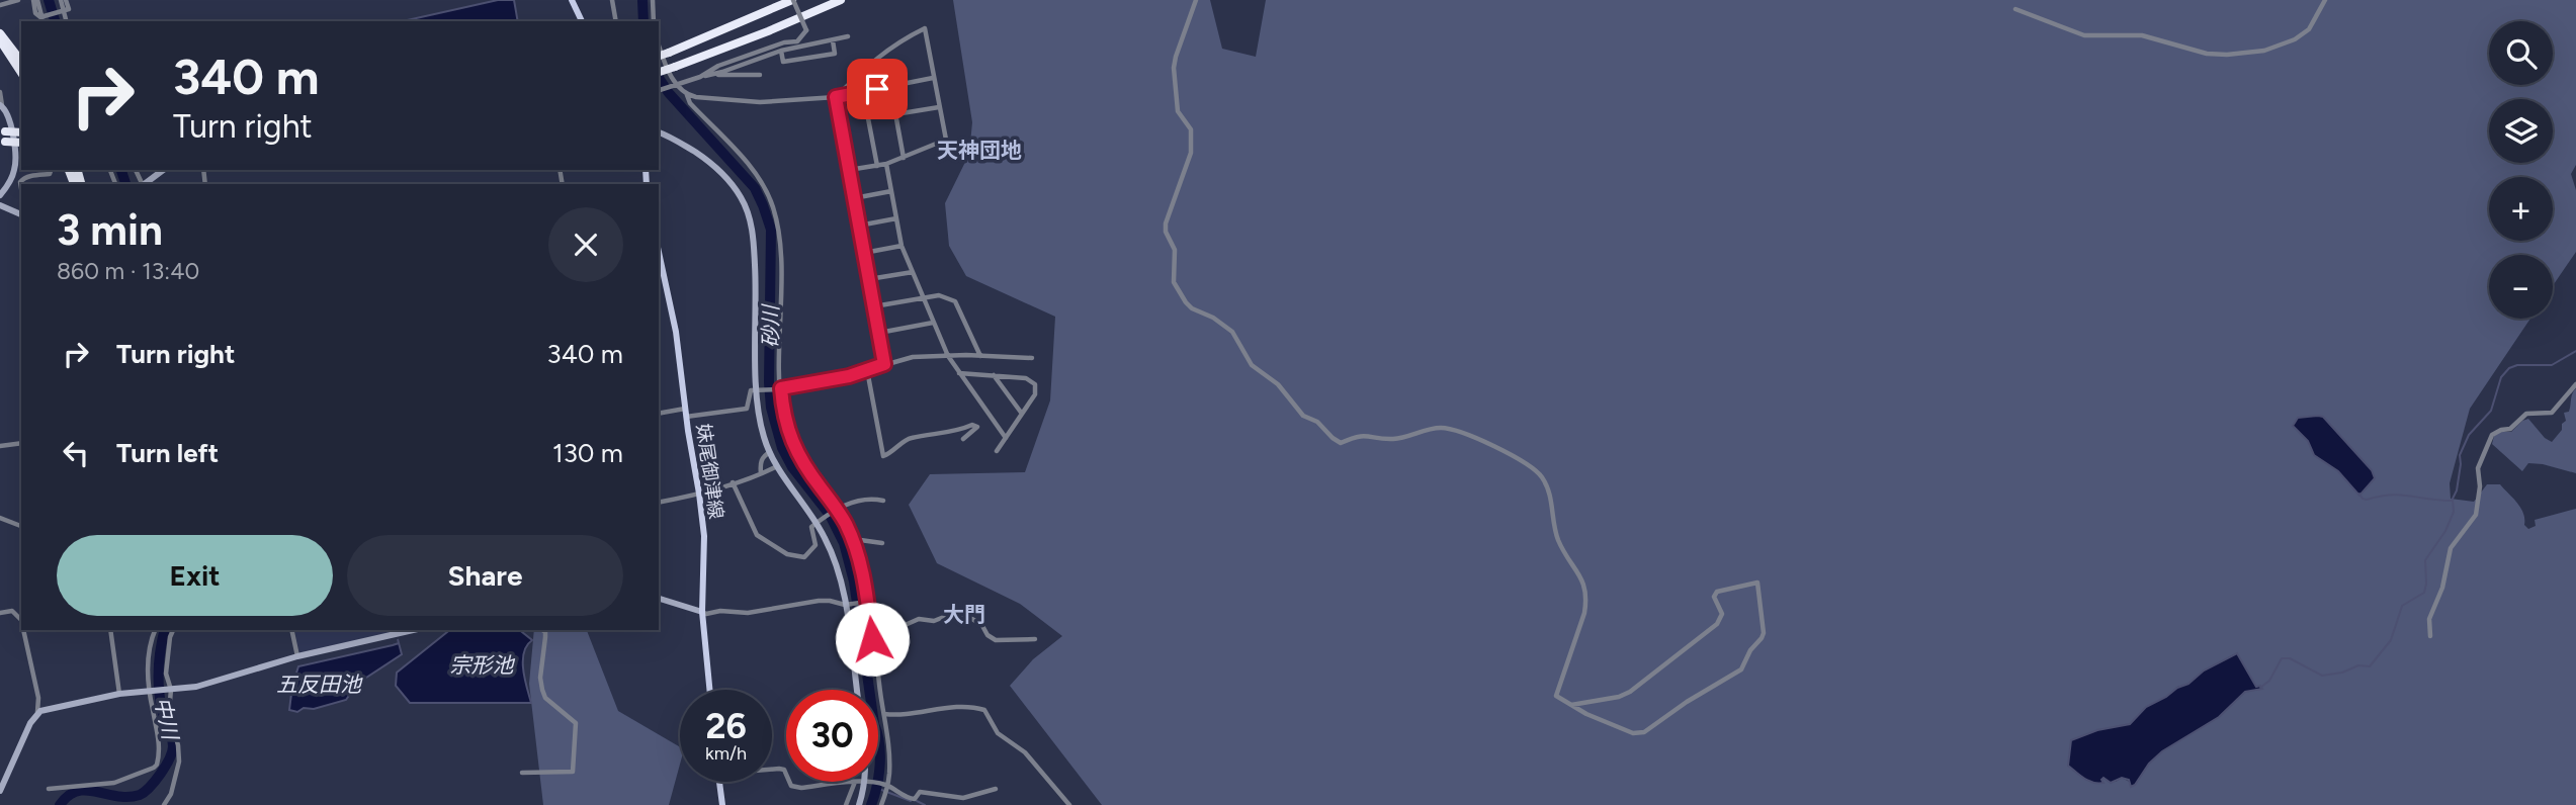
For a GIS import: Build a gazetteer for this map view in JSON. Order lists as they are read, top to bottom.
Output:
{
  "streets": {
    "main road": ["妹尾御津線"]
  },
  "districts": ["天神団地", "大門"],
  "water": [
    "砂川",
    "宗形池",
    "五反田池",
    "中川"
  ],
  "page": {
    "map_buttons": ["+", "−"],
    "turn": ["340 m", "Turn right"],
    "heading": ["3 min", "860 m · 13:40"],
    "list": [
      {
        "name": "Turn right",
        "value": "340 m"
      },
      {
        "name": "Turn left",
        "value": "130 m"
      }
    ],
    "buttons": ["Exit", "Share"],
    "speed": "26 km/h",
    "limit": "30"
  }
}
